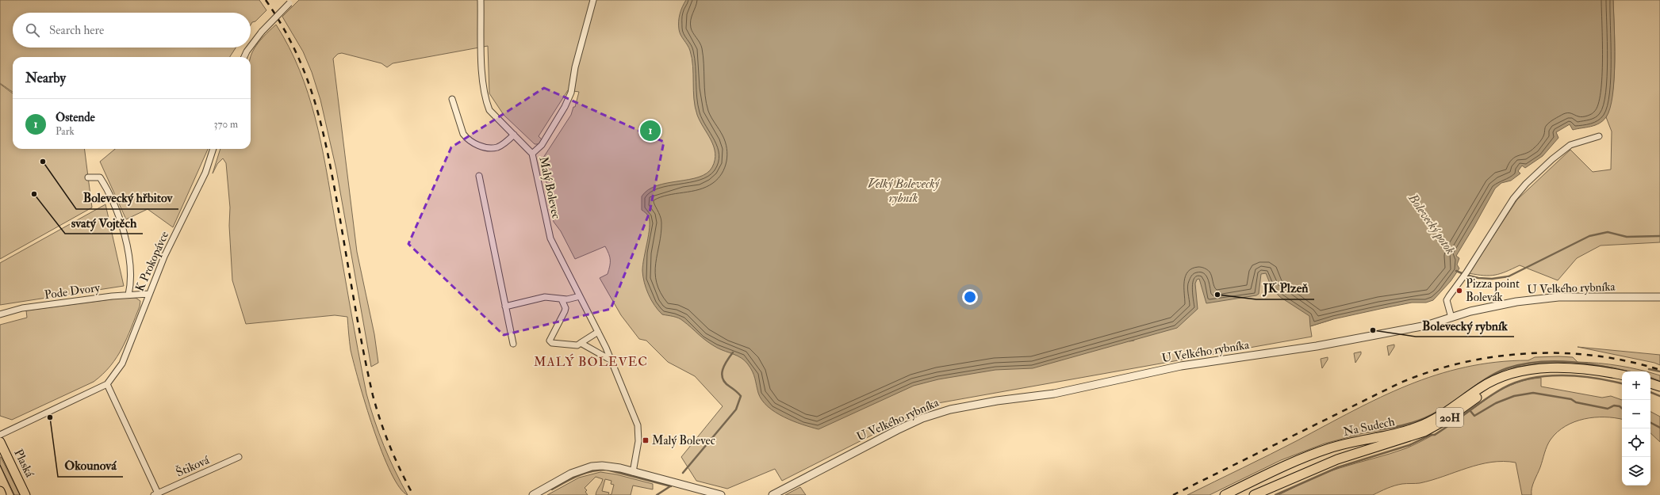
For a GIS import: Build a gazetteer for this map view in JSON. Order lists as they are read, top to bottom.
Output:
{
  "streets": {
    "main road": ["20H", "Na Sudech", "Plaská"],
    "street": [
      "Malý Bolevec",
      "K Prokopávce",
      "U Velkého rybníka",
      "Pode Dvory",
      "Štiková"
    ]
  },
  "crossings": [
    ["K Prokopávce", "Pode Dvory"]
  ],
  "districts": ["MALÝ BOLEVEC"],
  "water": ["Velký Bolevecký rybník", "Bolevecký potok"],
  "places": {
    "other": [
      "Bolevecký hřbitov",
      "svatý Vojtěch",
      "Pizza point Bolevák",
      "JK Plzeň",
      "Bolevecký rybník",
      "Okounová"
    ],
    "transit": ["Malý Bolevec"]
  },
  "page": {
    "search": "Search here",
    "heading": "Nearby",
    "list": [
      {
        "mark": "1",
        "name": "Ostende",
        "note": "Park",
        "value": "370 m"
      }
    ],
    "pins": "1",
    "map_buttons": ["+", "−"]
  }
}
